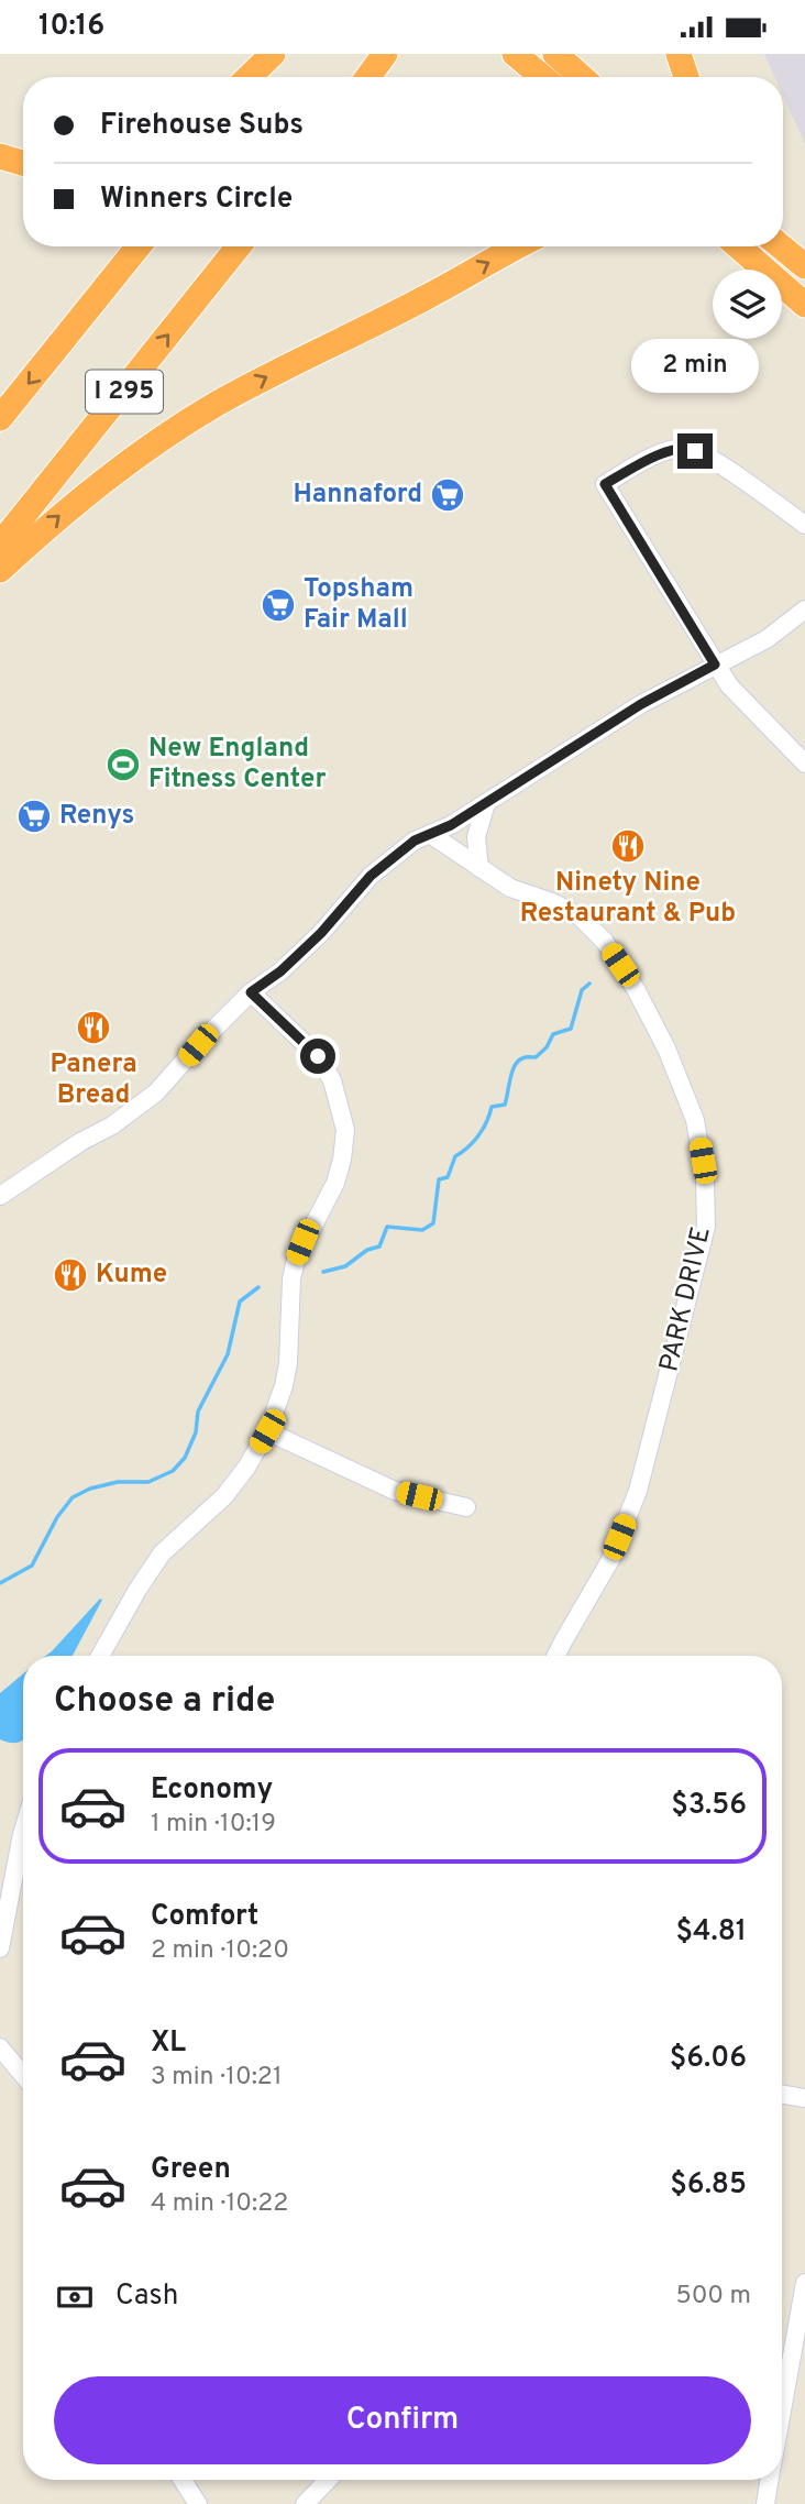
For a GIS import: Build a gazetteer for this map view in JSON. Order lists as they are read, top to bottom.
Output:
{
  "streets": {
    "highway": ["I 295"],
    "street": ["PARK DRIVE"]
  },
  "places": {
    "supermarket": ["Hannaford", "Topsham Fair Mall", "Renys"],
    "sports": ["New England Fitness Center"],
    "restaurant": ["Ninety Nine Restaurant & Pub", "Panera Bread", "Kume"]
  },
  "page": {
    "status": "10:16",
    "banner": ["Firehouse Subs", "Winners Circle"],
    "bubble": "2 min",
    "heading": "Choose a ride",
    "list": [
      {
        "name": "Economy",
        "note": "1 min · 10:19",
        "value": "$3.56"
      },
      {
        "name": "Comfort",
        "note": "2 min · 10:20",
        "value": "$4.81"
      },
      {
        "name": "XL",
        "note": "3 min · 10:21",
        "value": "$6.06"
      },
      {
        "name": "Green",
        "note": "4 min · 10:22",
        "value": "$6.85"
      }
    ],
    "pay": ["Cash", "500 m"],
    "buttons": "Confirm"
  }
}
